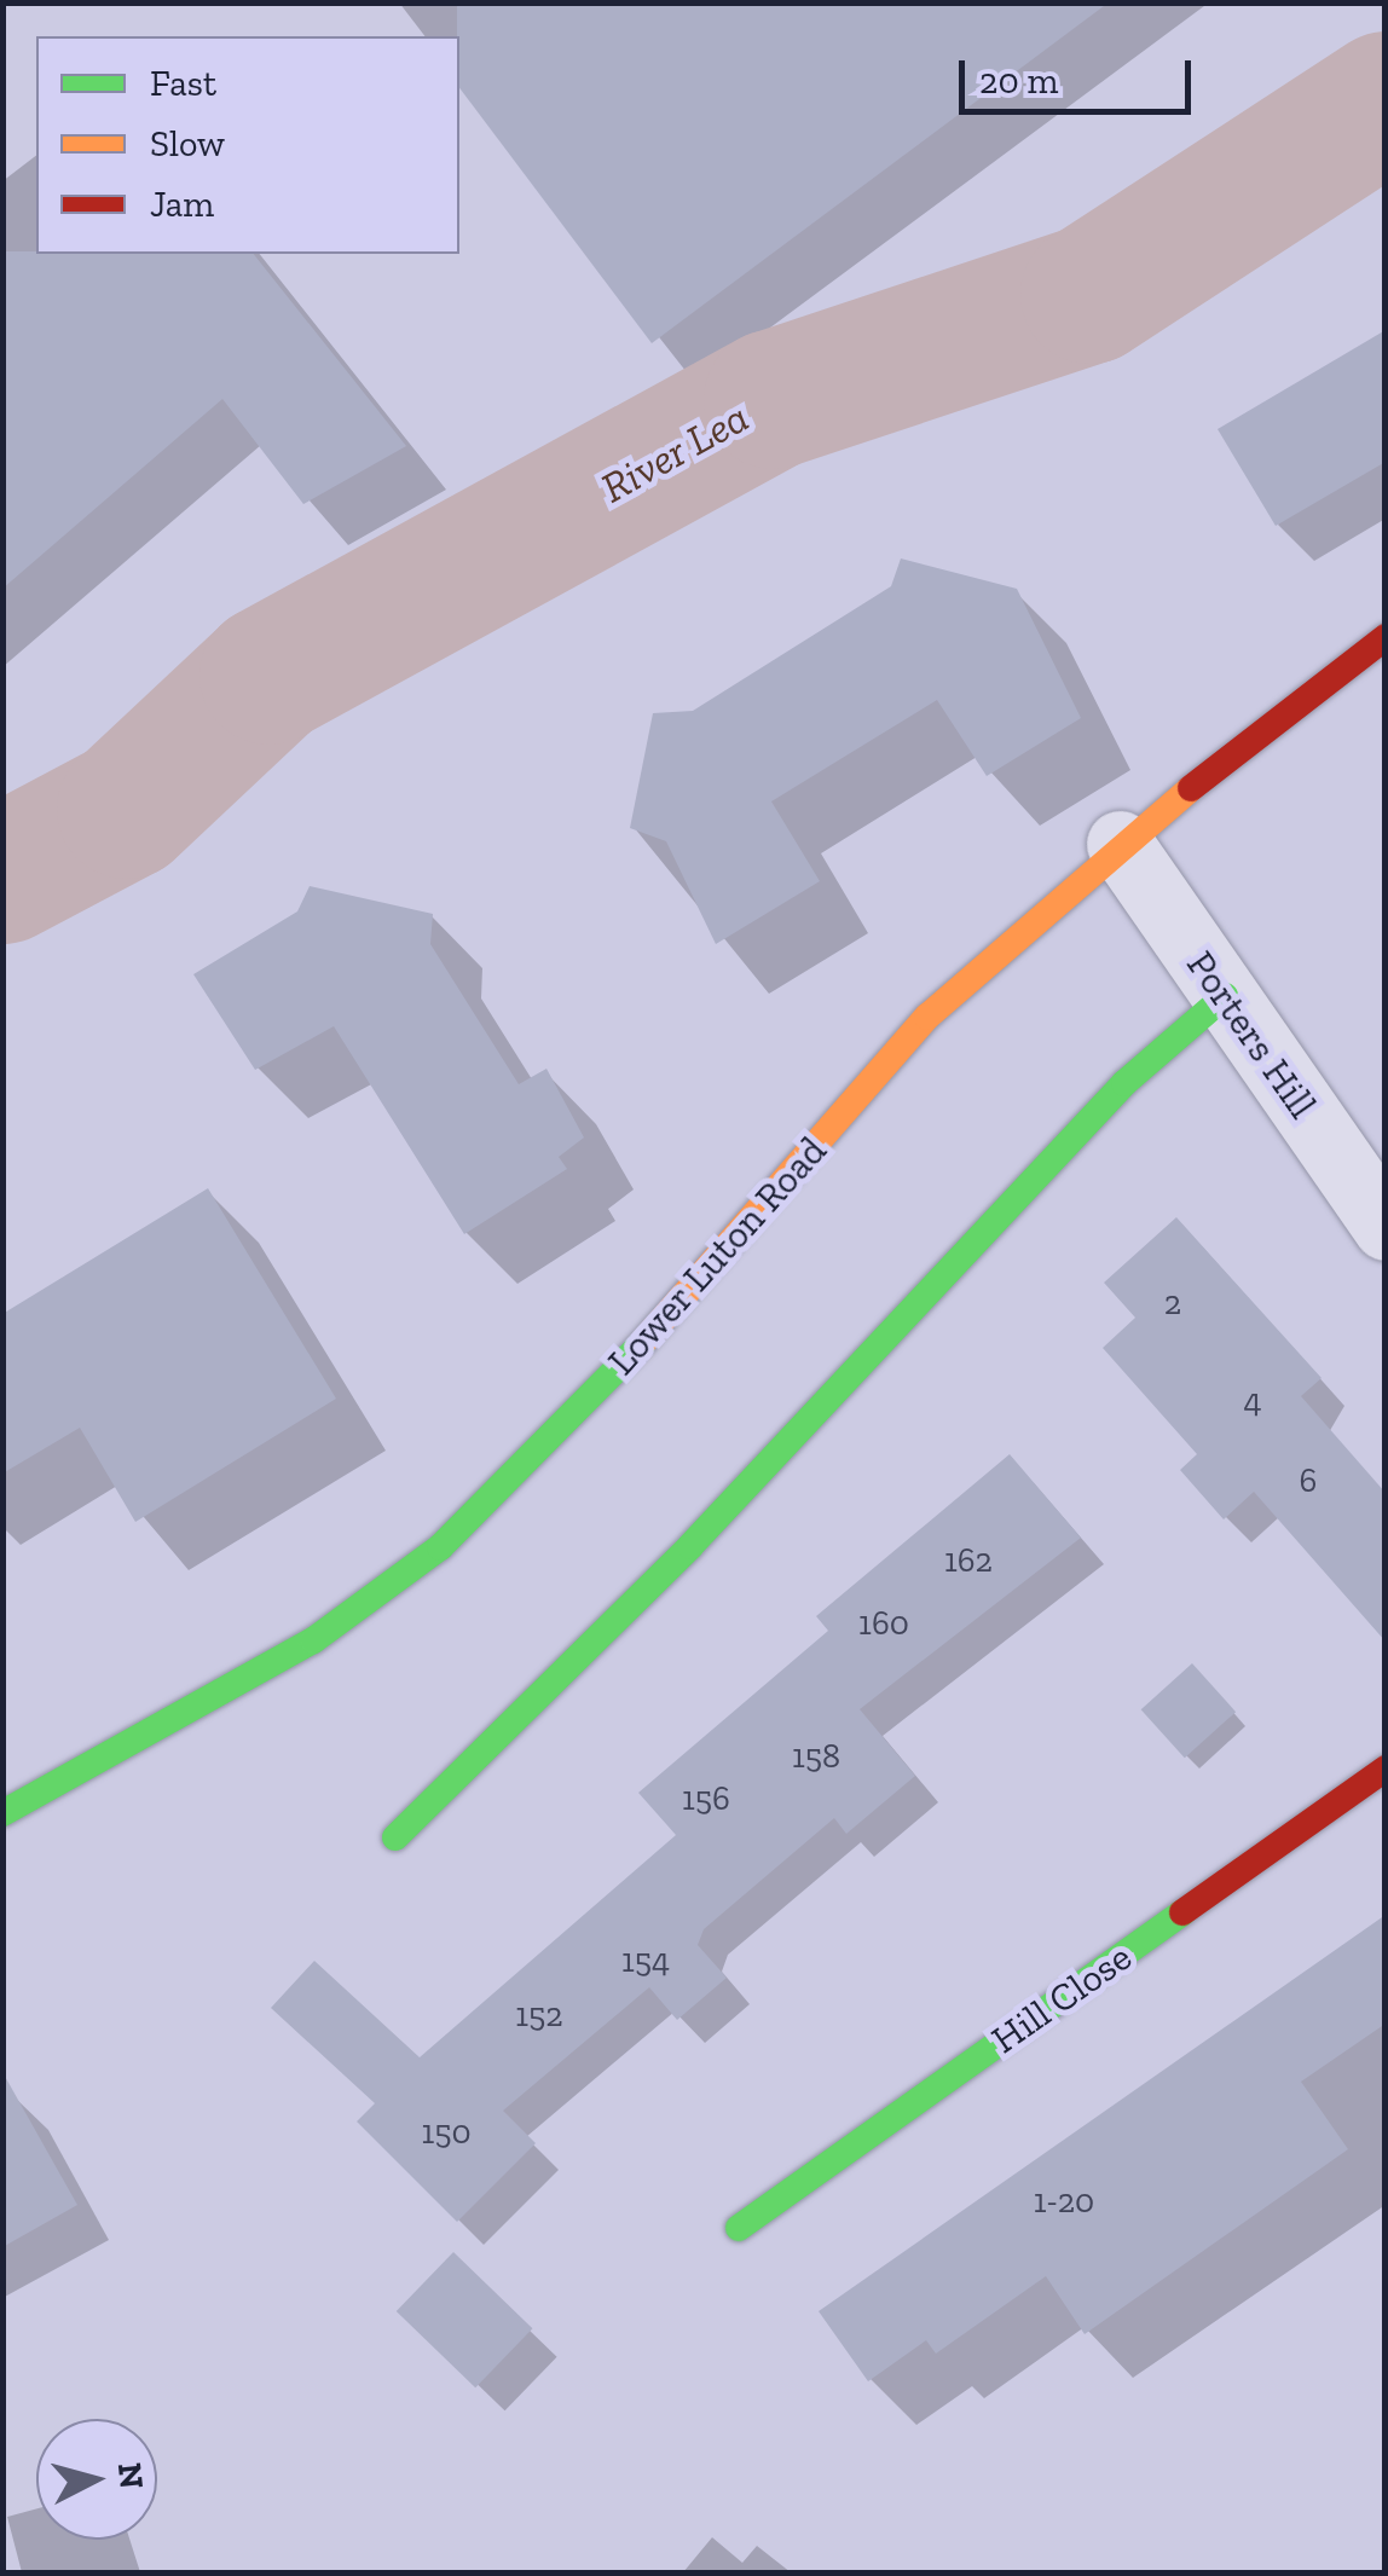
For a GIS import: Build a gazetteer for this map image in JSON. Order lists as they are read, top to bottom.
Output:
{
  "streets": {
    "street": ["Porters Hill", "Lower Luton Road", "Hill Close"]
  },
  "crossings": [
    ["Porters Hill", "Lower Luton Road"]
  ],
  "water": ["River Lea"],
  "house_numbers": [
    "2",
    "4",
    "6",
    "162",
    "160",
    "158",
    "156",
    "154",
    "152",
    "150",
    "1-20"
  ],
  "legend": ["Fast", "Slow", "Jam"],
  "scale_bar": "20 m",
  "north": "right"
}
